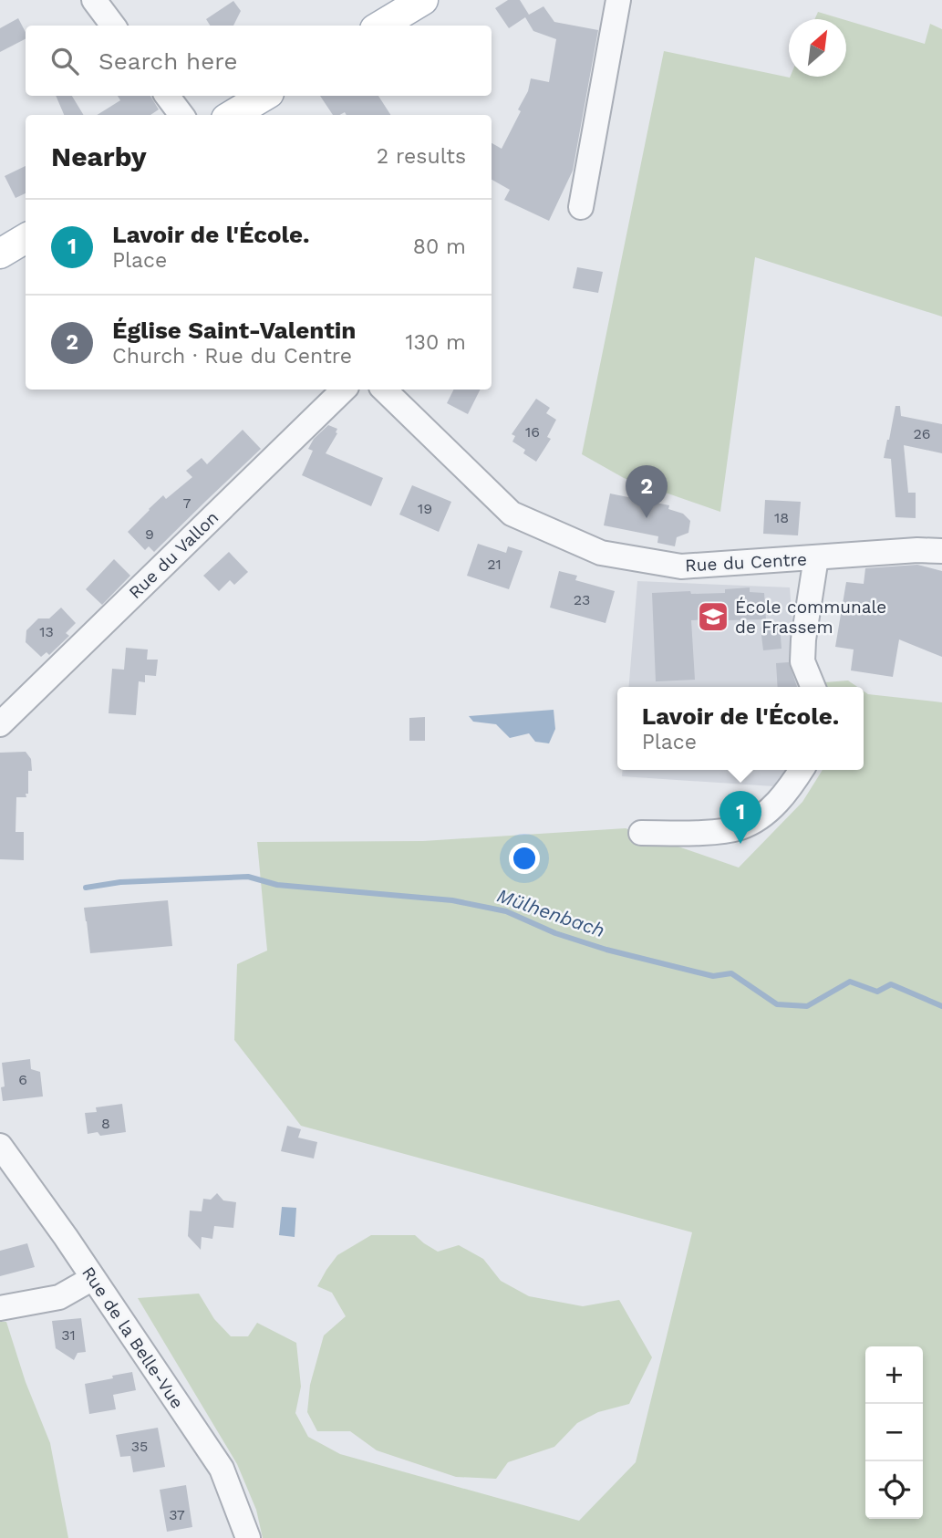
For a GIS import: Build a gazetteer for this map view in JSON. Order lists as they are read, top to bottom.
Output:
{
  "streets": {
    "street": ["Rue du Vallon", "Rue du Centre", "Rue de la Belle-Vue"]
  },
  "water": ["Mülhenbach"],
  "places": {
    "school or university": ["École communale de Frassem"]
  },
  "house_numbers": [
    "16",
    "26",
    "7",
    "19",
    "18",
    "9",
    "21",
    "23",
    "13",
    "6",
    "8",
    "31",
    "35",
    "37"
  ],
  "north": "top right",
  "page": {
    "search": "Search here",
    "heading": ["Nearby", "2 results"],
    "list": [
      {
        "mark": "1",
        "name": "Lavoir de l'École.",
        "note": "Place",
        "value": "80 m"
      },
      {
        "mark": "2",
        "name": "Église Saint-Valentin",
        "note": "Church · Rue du Centre",
        "value": "130 m"
      }
    ],
    "pins": ["2", "1"],
    "popup": ["Lavoir de l'École.", "Place"],
    "map_buttons": ["+", "−"]
  }
}
